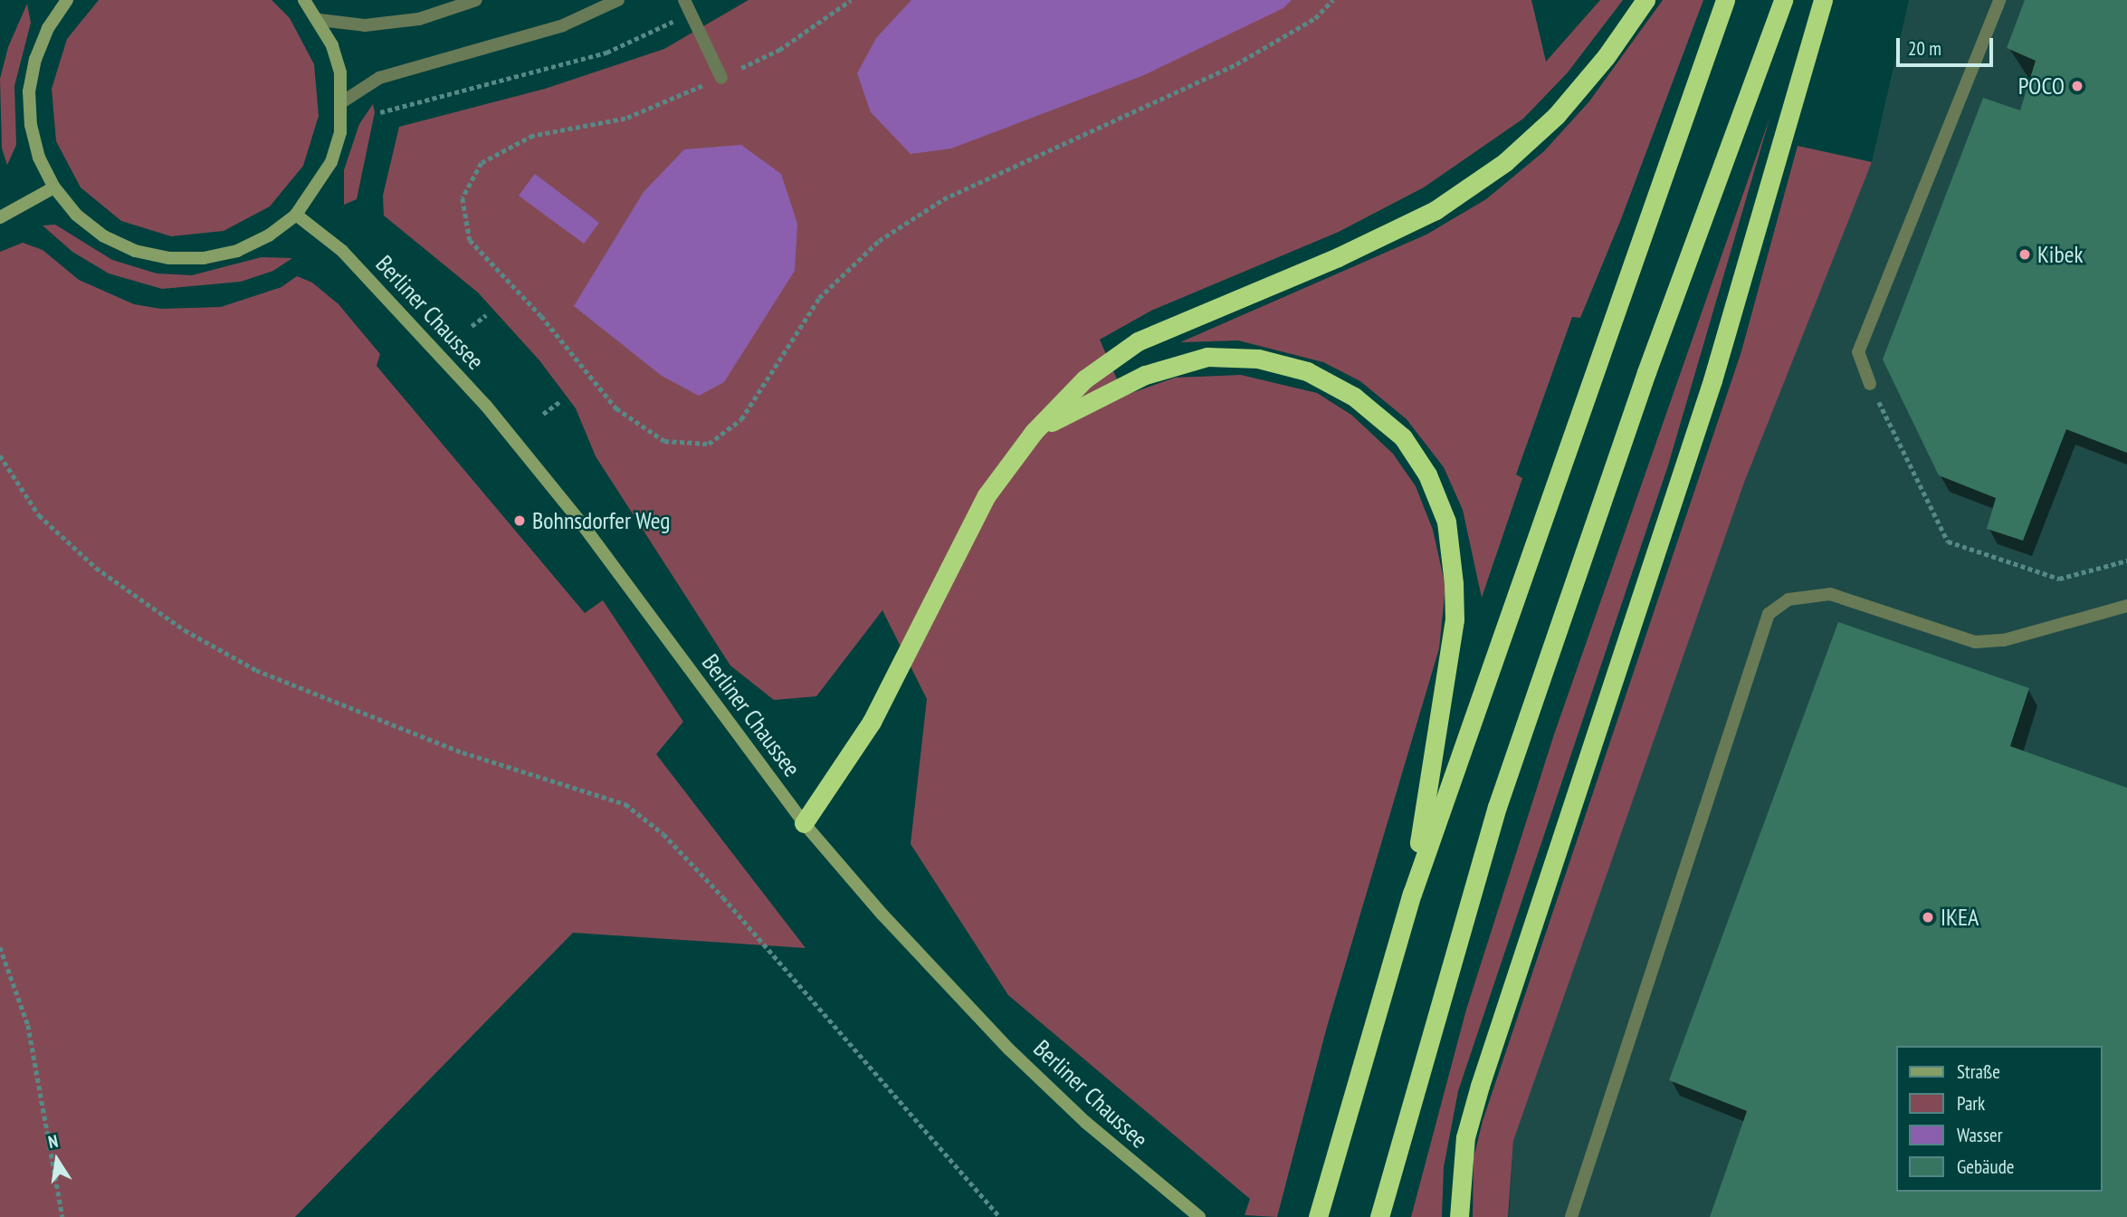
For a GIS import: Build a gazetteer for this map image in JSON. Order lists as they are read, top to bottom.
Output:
{
  "streets": {
    "street": ["Berliner Chaussee"]
  },
  "places": [
    "POCO",
    "Kibek",
    "Bohnsdorfer Weg",
    "IKEA"
  ],
  "legend": [
    "Straße",
    "Park",
    "Wasser",
    "Gebäude"
  ],
  "scale_bar": "20 m",
  "north": "top"
}
